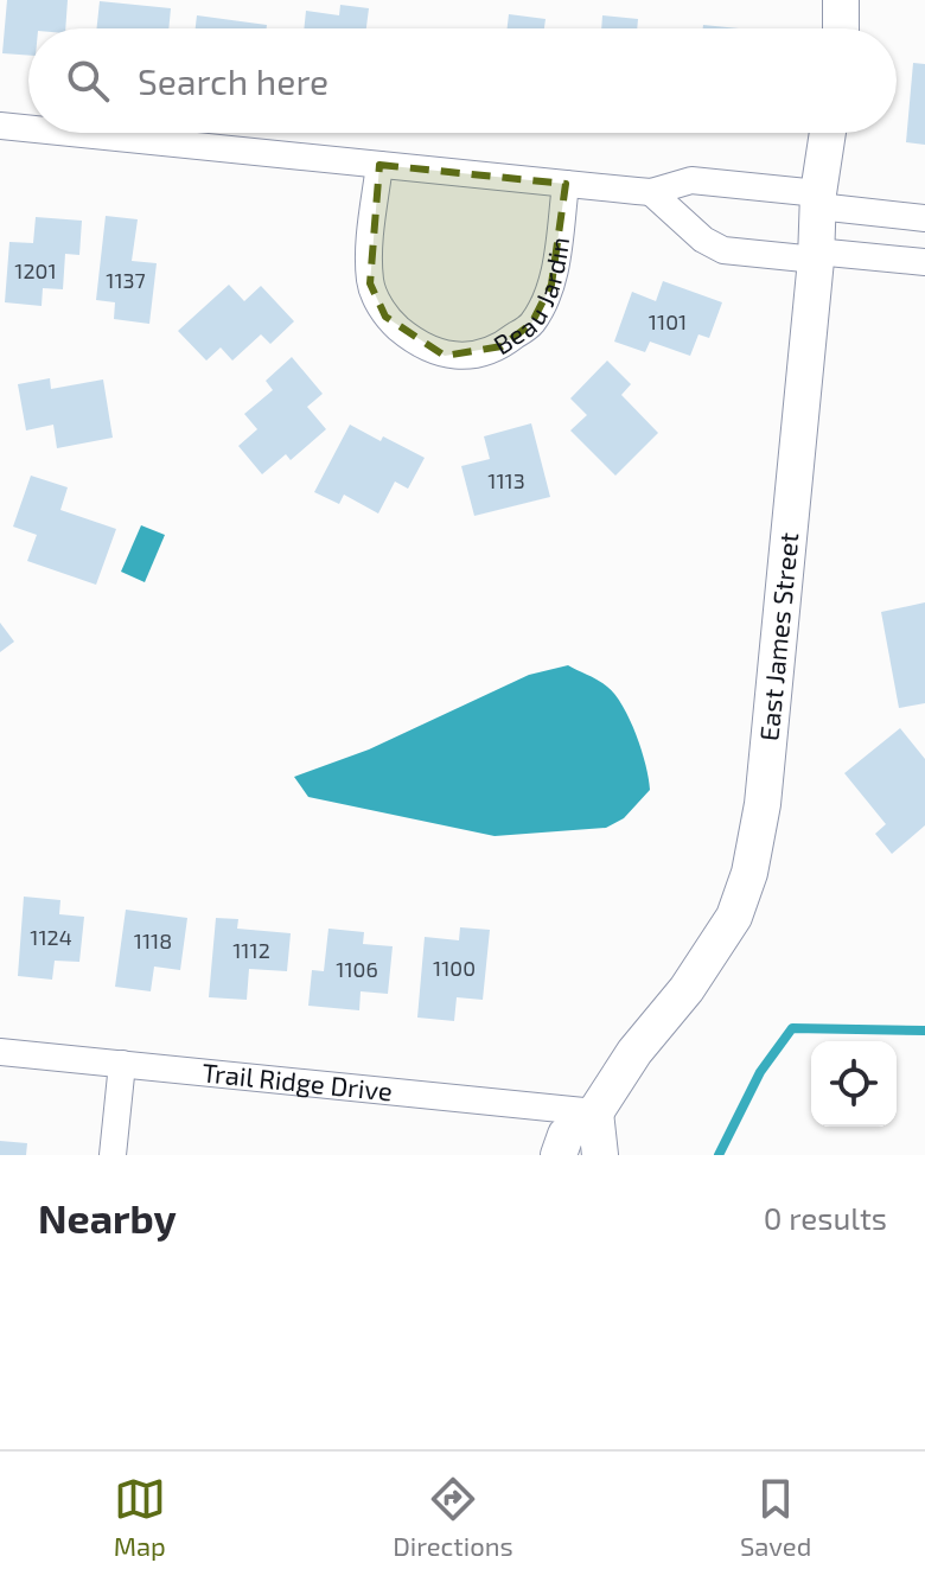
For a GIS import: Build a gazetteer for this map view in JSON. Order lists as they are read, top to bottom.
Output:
{
  "streets": {
    "street": ["Beau Jardin", "East James Street", "Trail Ridge Drive"]
  },
  "crossings": [
    ["East James Street", "Trail Ridge Drive"]
  ],
  "house_numbers": [
    "1201",
    "1137",
    "1101",
    "1113",
    "1124",
    "1118",
    "1112",
    "1100",
    "1106"
  ],
  "page": {
    "search": "Search here",
    "heading": ["Nearby", "0 results"],
    "nav": ["Map", "Directions", "Saved"]
  }
}
